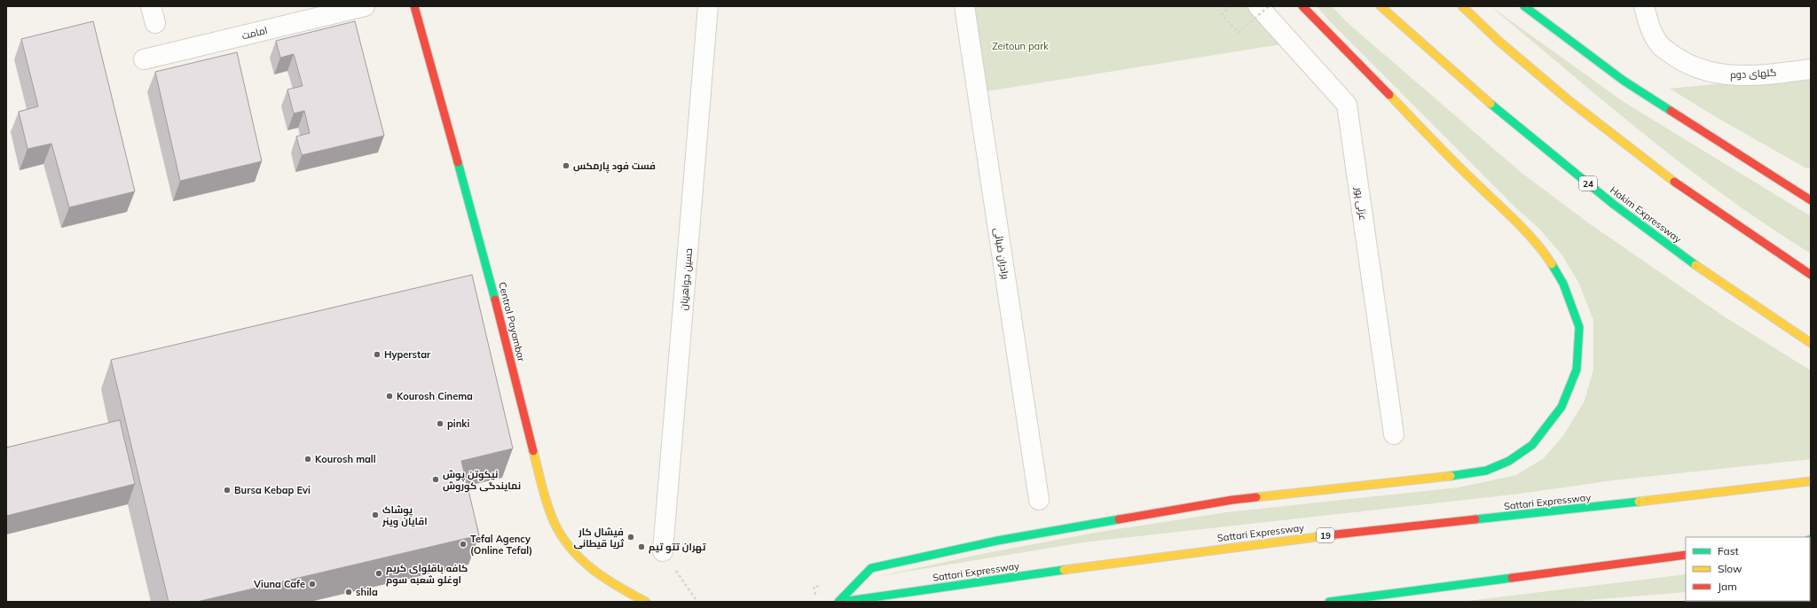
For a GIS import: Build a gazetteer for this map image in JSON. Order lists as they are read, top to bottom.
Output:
{
  "streets": {
    "main road": [
      "24",
      "Hakim Expressway",
      "Central Payambar",
      "Sattari Expressway",
      "19"
    ],
    "street": [
      "امامت",
      "گلهای دوم",
      "عزتی پور",
      "برادران ضیائی",
      "حسین جواهریان"
    ]
  },
  "parks": ["Zeitoun park"],
  "places": [
    "فست فود پارمکس",
    "Hyperstar",
    "Kourosh Cinema",
    "pinki",
    "Kourosh mall",
    "نیکوتن پوش نمایندگی کوروش",
    "Bursa Kebap Evi",
    "پوشاک اقایان وینر",
    "فیشال کار ثریا قیطانی",
    "Tefal Agency (Online Tefal)",
    "تهران تتو تیم",
    "کافه باقلوای کریم اوغلو شعبه سوم",
    "Viuna Cafe",
    "shila"
  ],
  "legend": ["Fast", "Slow", "Jam"]
}
